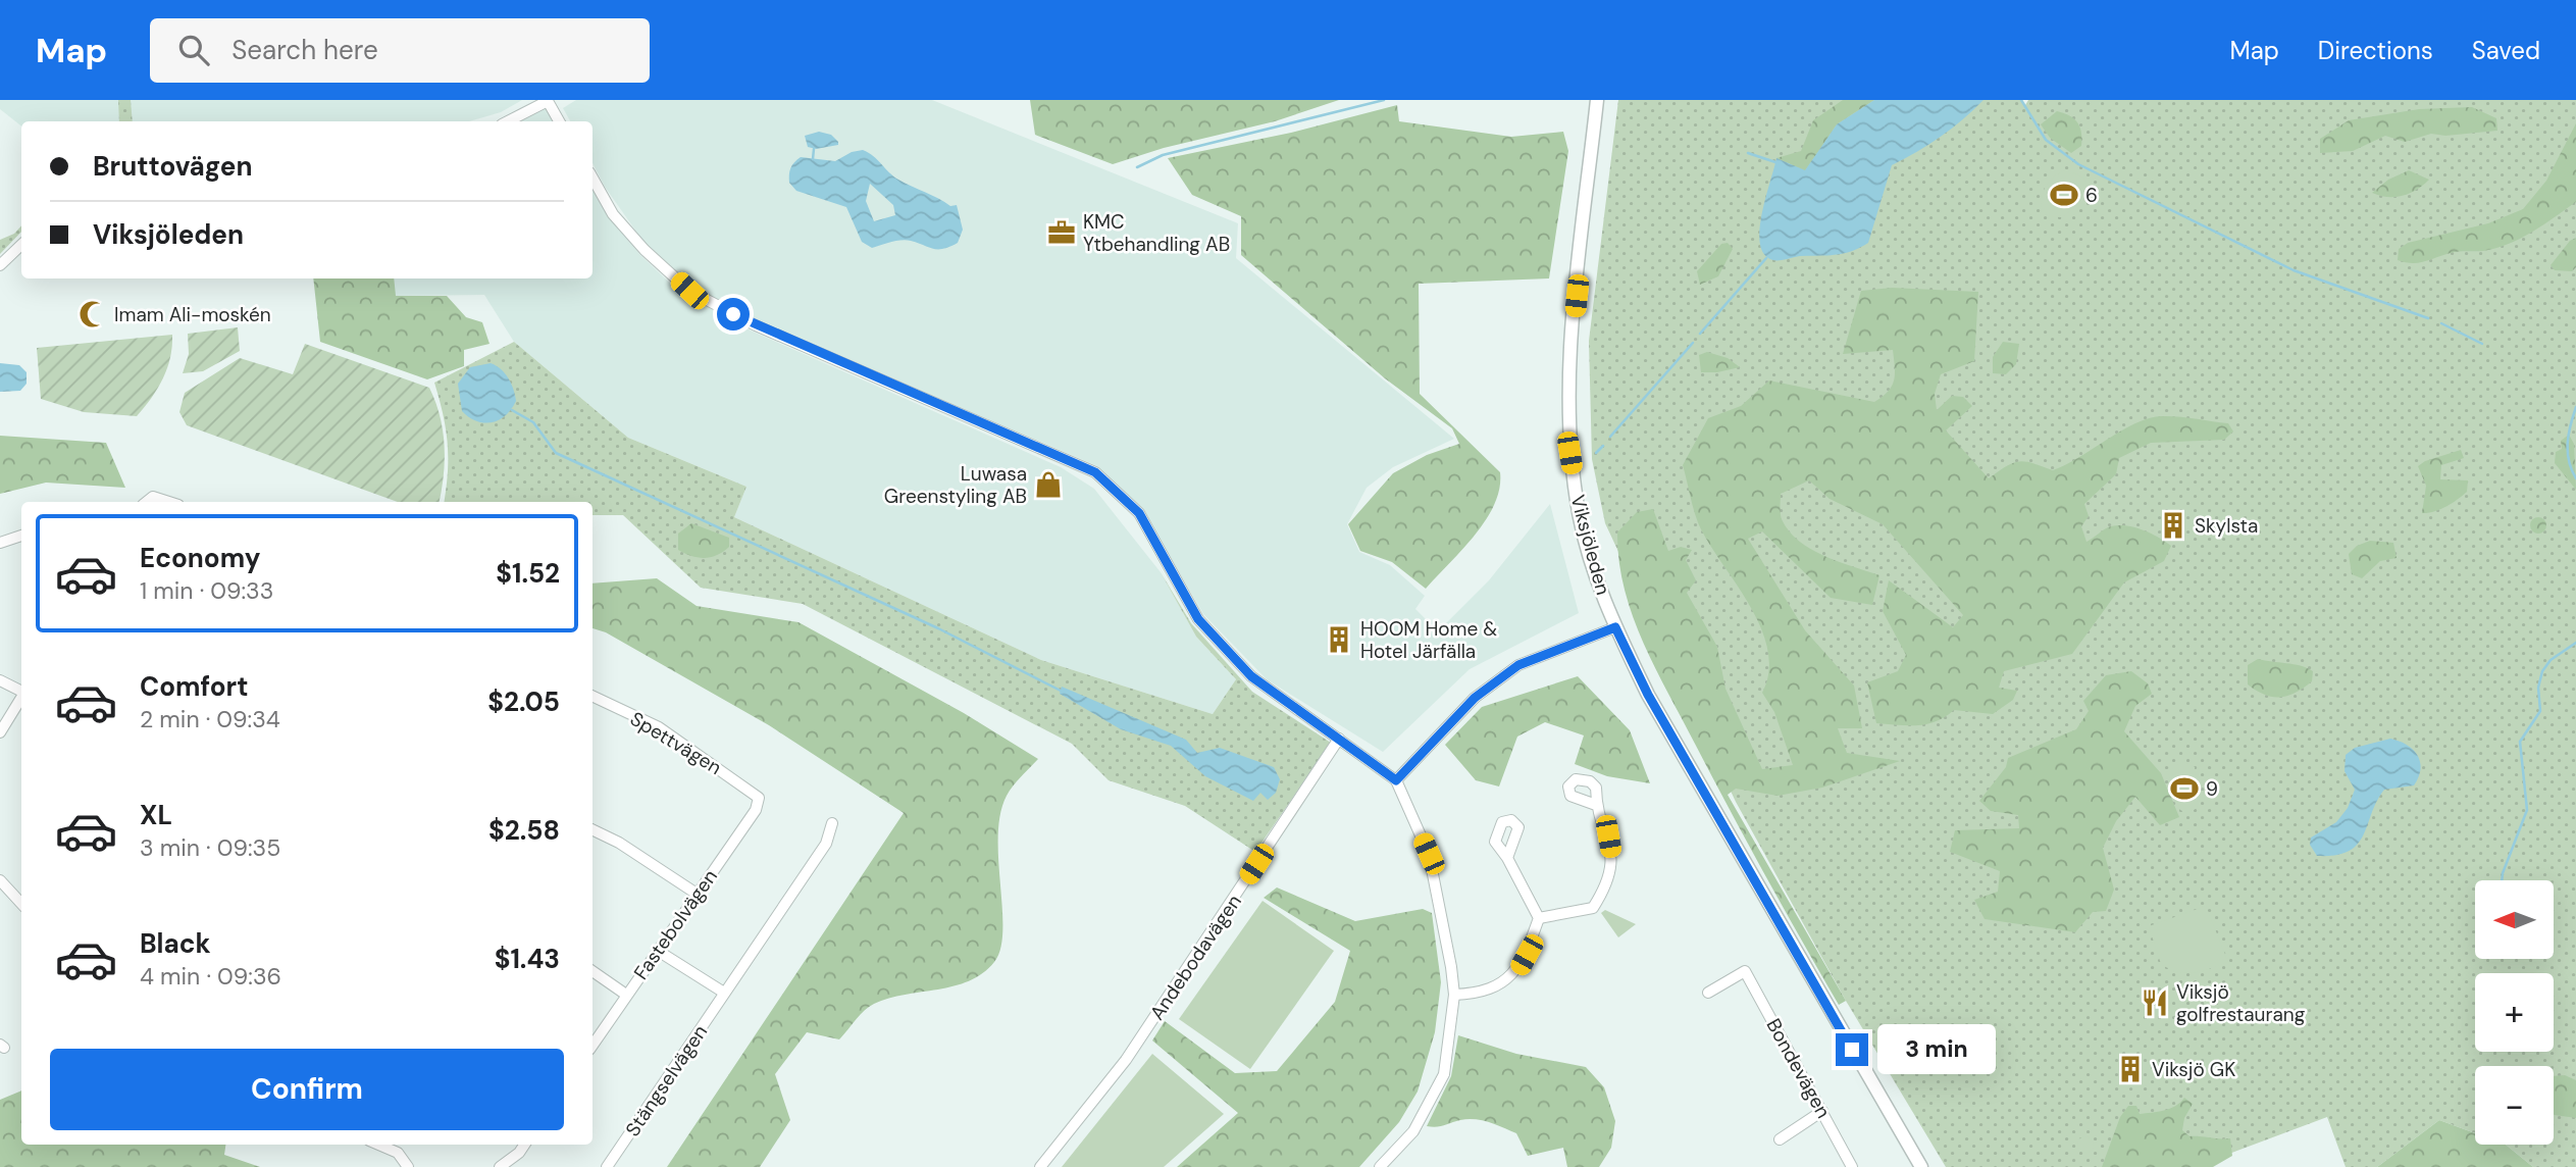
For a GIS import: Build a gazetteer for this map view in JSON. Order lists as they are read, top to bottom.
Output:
{
  "streets": {
    "main road": ["Viksjöleden"],
    "street": [
      "Spettvägen",
      "Fastebolvägen",
      "Andebodavägen",
      "Bondevägen",
      "Stängselvägen"
    ]
  },
  "crossings": [
    ["Spettvägen", "Fastebolvägen"]
  ],
  "places": {
    "sports": ["6", "9"],
    "office": ["KMC Ytbehandling AB"],
    "mosque": ["Imam Ali-moskén"],
    "shop": ["Luwasa Greenstyling AB"],
    "building": ["Skylsta", "HOOM Home & Hotel Järfälla", "Viksjö GK"],
    "restaurant": ["Viksjö golfrestaurang"]
  },
  "north": "left",
  "page": {
    "header": "Map",
    "search": "Search here",
    "nav": ["Map", "Directions", "Saved"],
    "banner": ["Bruttovägen", "Viksjöleden"],
    "list": [
      {
        "name": "Economy",
        "note": "1 min · 09:33",
        "value": "$1.52"
      },
      {
        "name": "Comfort",
        "note": "2 min · 09:34",
        "value": "$2.05"
      },
      {
        "name": "XL",
        "note": "3 min · 09:35",
        "value": "$2.58"
      },
      {
        "name": "Black",
        "note": "4 min · 09:36",
        "value": "$1.43"
      }
    ],
    "map_buttons": ["+", "−"],
    "bubble": "3 min",
    "buttons": "Confirm"
  }
}
